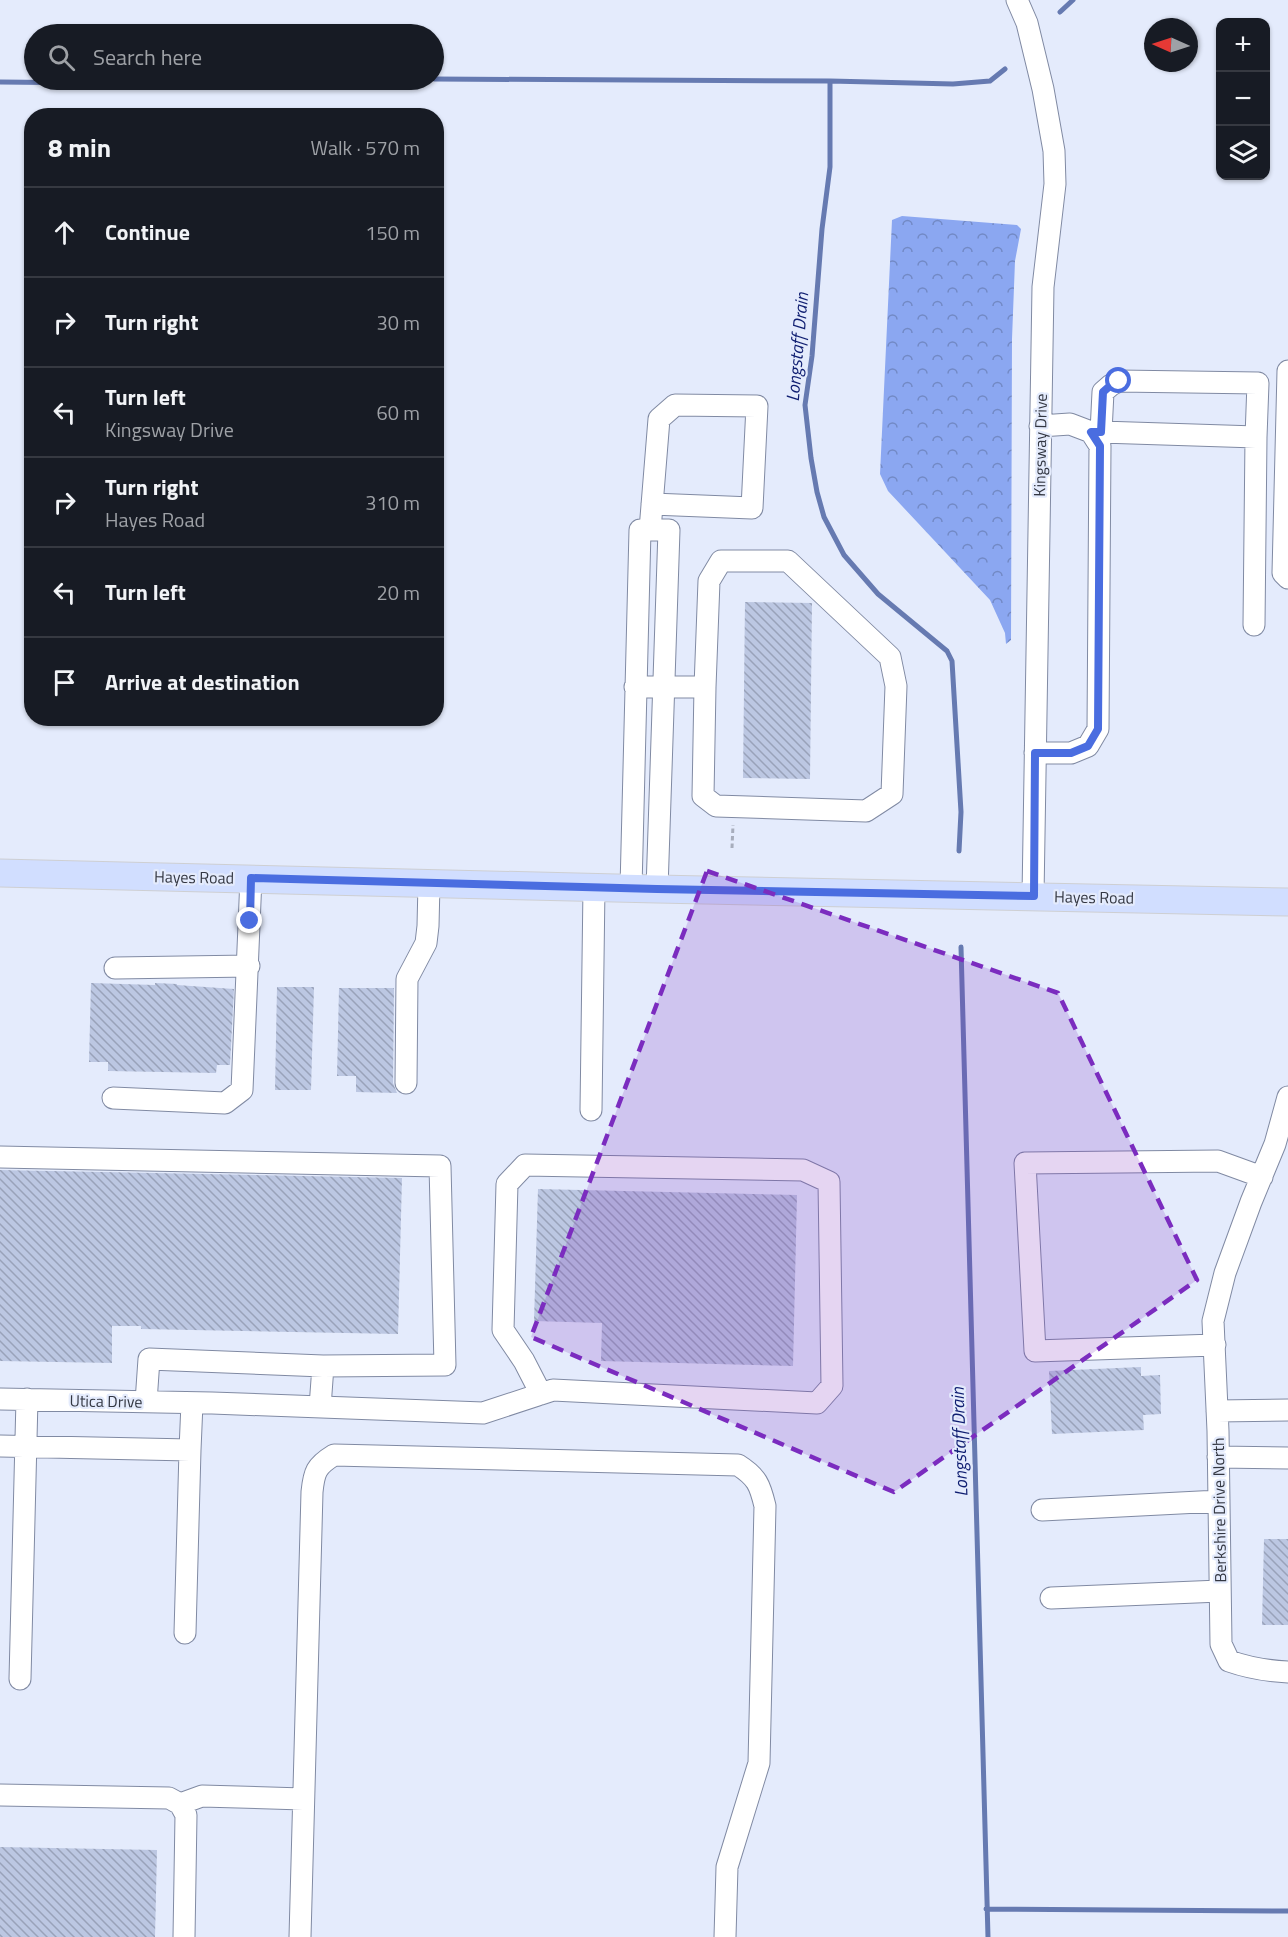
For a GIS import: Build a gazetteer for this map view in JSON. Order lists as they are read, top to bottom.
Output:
{
  "streets": {
    "main road": ["Hayes Road"],
    "street": ["Kingsway Drive", "Utica Drive", "Berkshire Drive North"]
  },
  "crossings": [
    ["Kingsway Drive", "Hayes Road"]
  ],
  "water": ["Longstaff Drain"],
  "north": "left",
  "page": {
    "map_buttons": ["+", "−"],
    "search": "Search here",
    "heading": ["8 min", "Walk · 570 m"],
    "list": [
      ["Continue", "150 m"],
      ["Turn right", "30 m"],
      ["Turn left", "Kingsway Drive", "60 m"],
      ["Turn right", "Hayes Road", "310 m"],
      ["Turn left", "20 m"],
      "Arrive at destination"
    ]
  }
}
